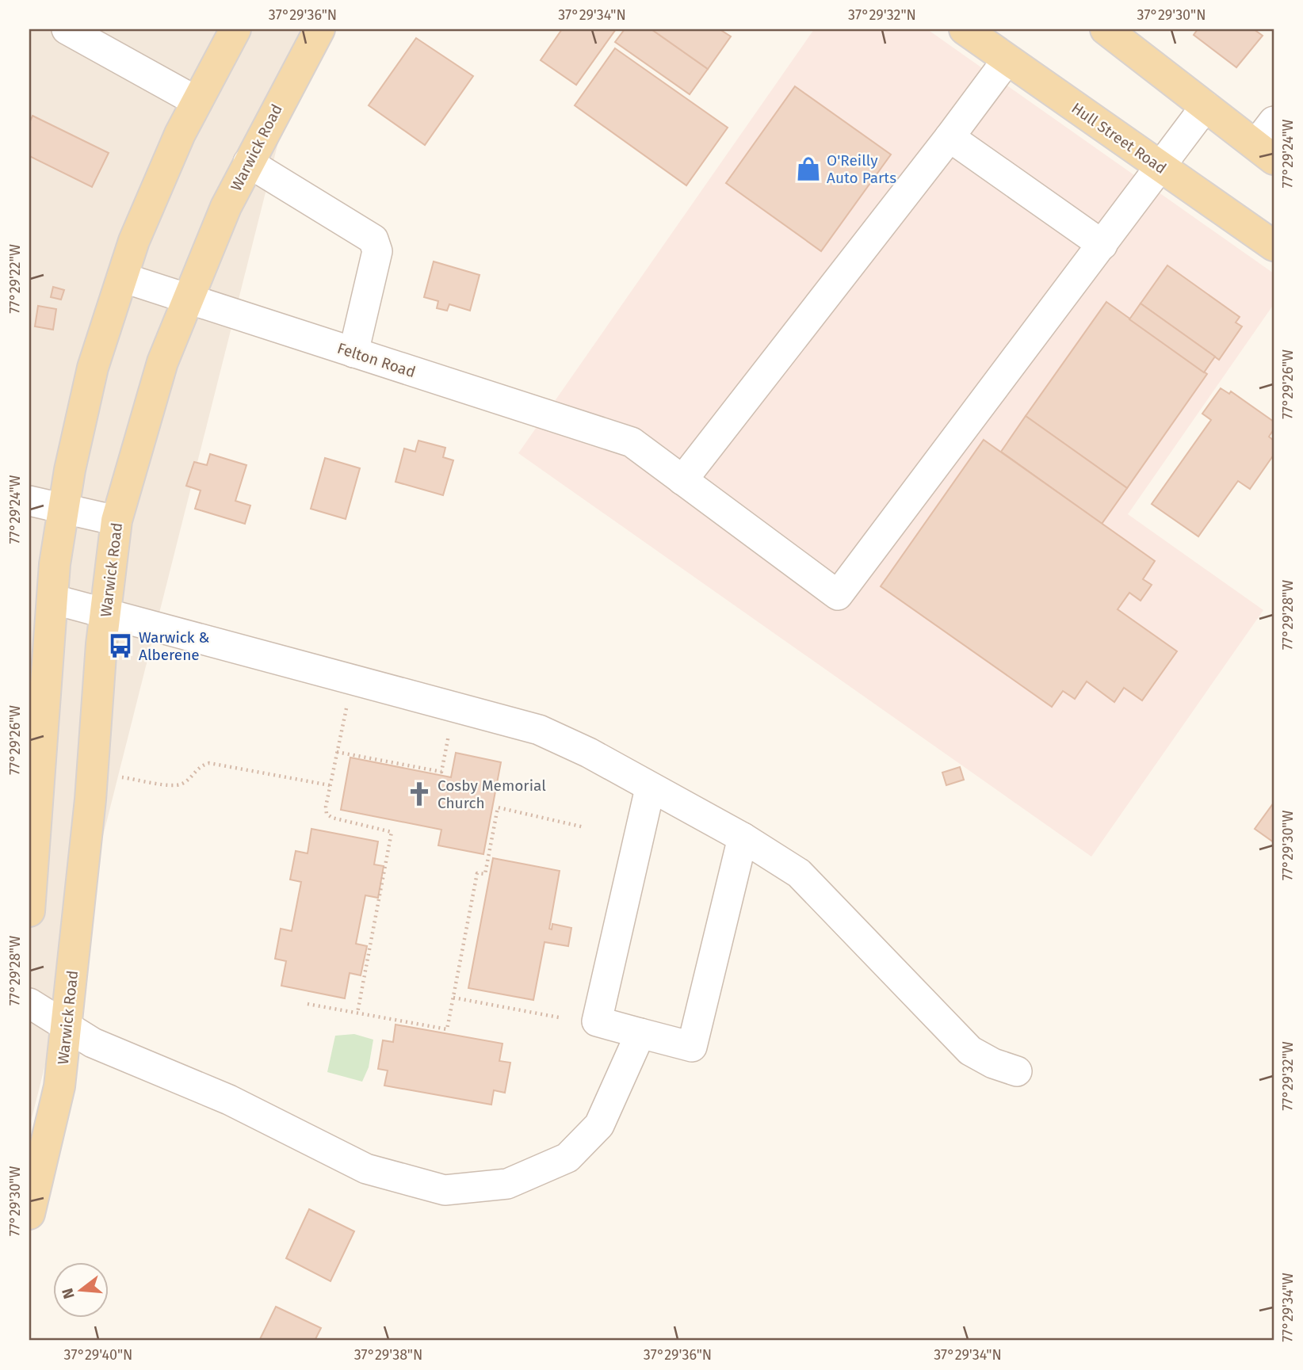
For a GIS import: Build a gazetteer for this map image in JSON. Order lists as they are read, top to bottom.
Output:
{
  "streets": {
    "main road": ["Hull Street Road", "Warwick Road"],
    "street": ["Felton Road"]
  },
  "crossings": [
    ["Warwick Road", "Felton Road"]
  ],
  "places": {
    "shop": ["O'Reilly Auto Parts"],
    "bus stop": ["Warwick & Alberene"],
    "church": ["Cosby Memorial Church"]
  },
  "north": "left",
  "coordinates": [
    "37°29'36\"N",
    "37°29'34\"N",
    "37°29'32\"N",
    "37°29'30\"N",
    "77°29'24\"W",
    "77°29'22\"W",
    "77°29'26\"W",
    "77°29'28\"W",
    "77°29'30\"W",
    "77°29'32\"W",
    "77°29'34\"W",
    "37°29'40\"N",
    "37°29'38\"N"
  ]
}
